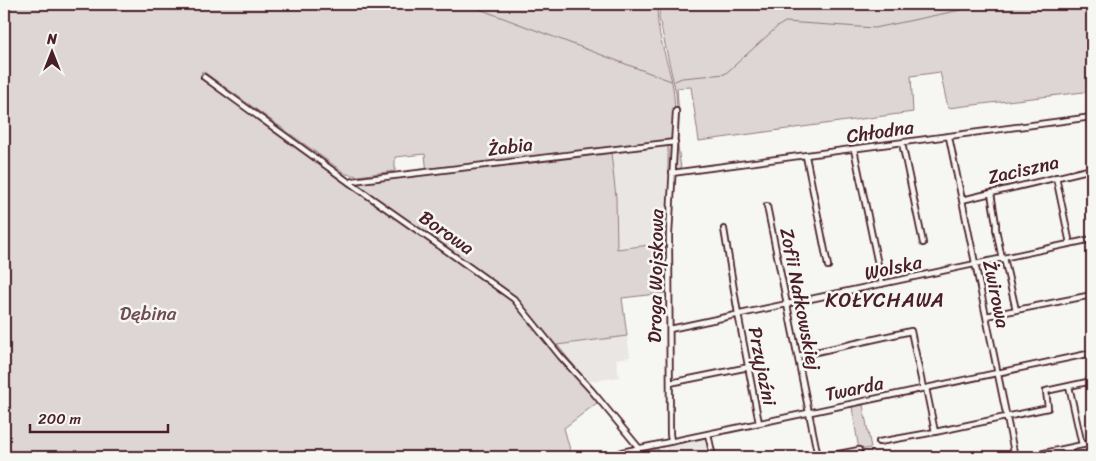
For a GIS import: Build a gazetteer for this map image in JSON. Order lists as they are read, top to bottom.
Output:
{
  "streets": {
    "street": [
      "Chłodna",
      "Żabia",
      "Zaciszna",
      "Borowa",
      "Wolska",
      "Droga Wojskowa",
      "Żwirowa",
      "Zofii Nałkowskiej",
      "Przyjaźni",
      "Twarda"
    ]
  },
  "crossings": [
    ["Chłodna", "Droga Wojskowa"],
    ["Chłodna", "Żwirowa"],
    ["Żabia", "Borowa"],
    ["Żabia", "Droga Wojskowa"],
    ["Zaciszna", "Żwirowa"],
    ["Borowa", "Twarda"],
    ["Wolska", "Droga Wojskowa"],
    ["Wolska", "Żwirowa"],
    ["Wolska", "Zofii Nałkowskiej"],
    ["Wolska", "Przyjaźni"],
    ["Droga Wojskowa", "Twarda"],
    ["Żwirowa", "Twarda"],
    ["Zofii Nałkowskiej", "Twarda"],
    ["Przyjaźni", "Twarda"]
  ],
  "districts": ["KOŁYCHAWA"],
  "parks": ["Dębina"],
  "scale_bar": "200 m",
  "north": "top"
}
